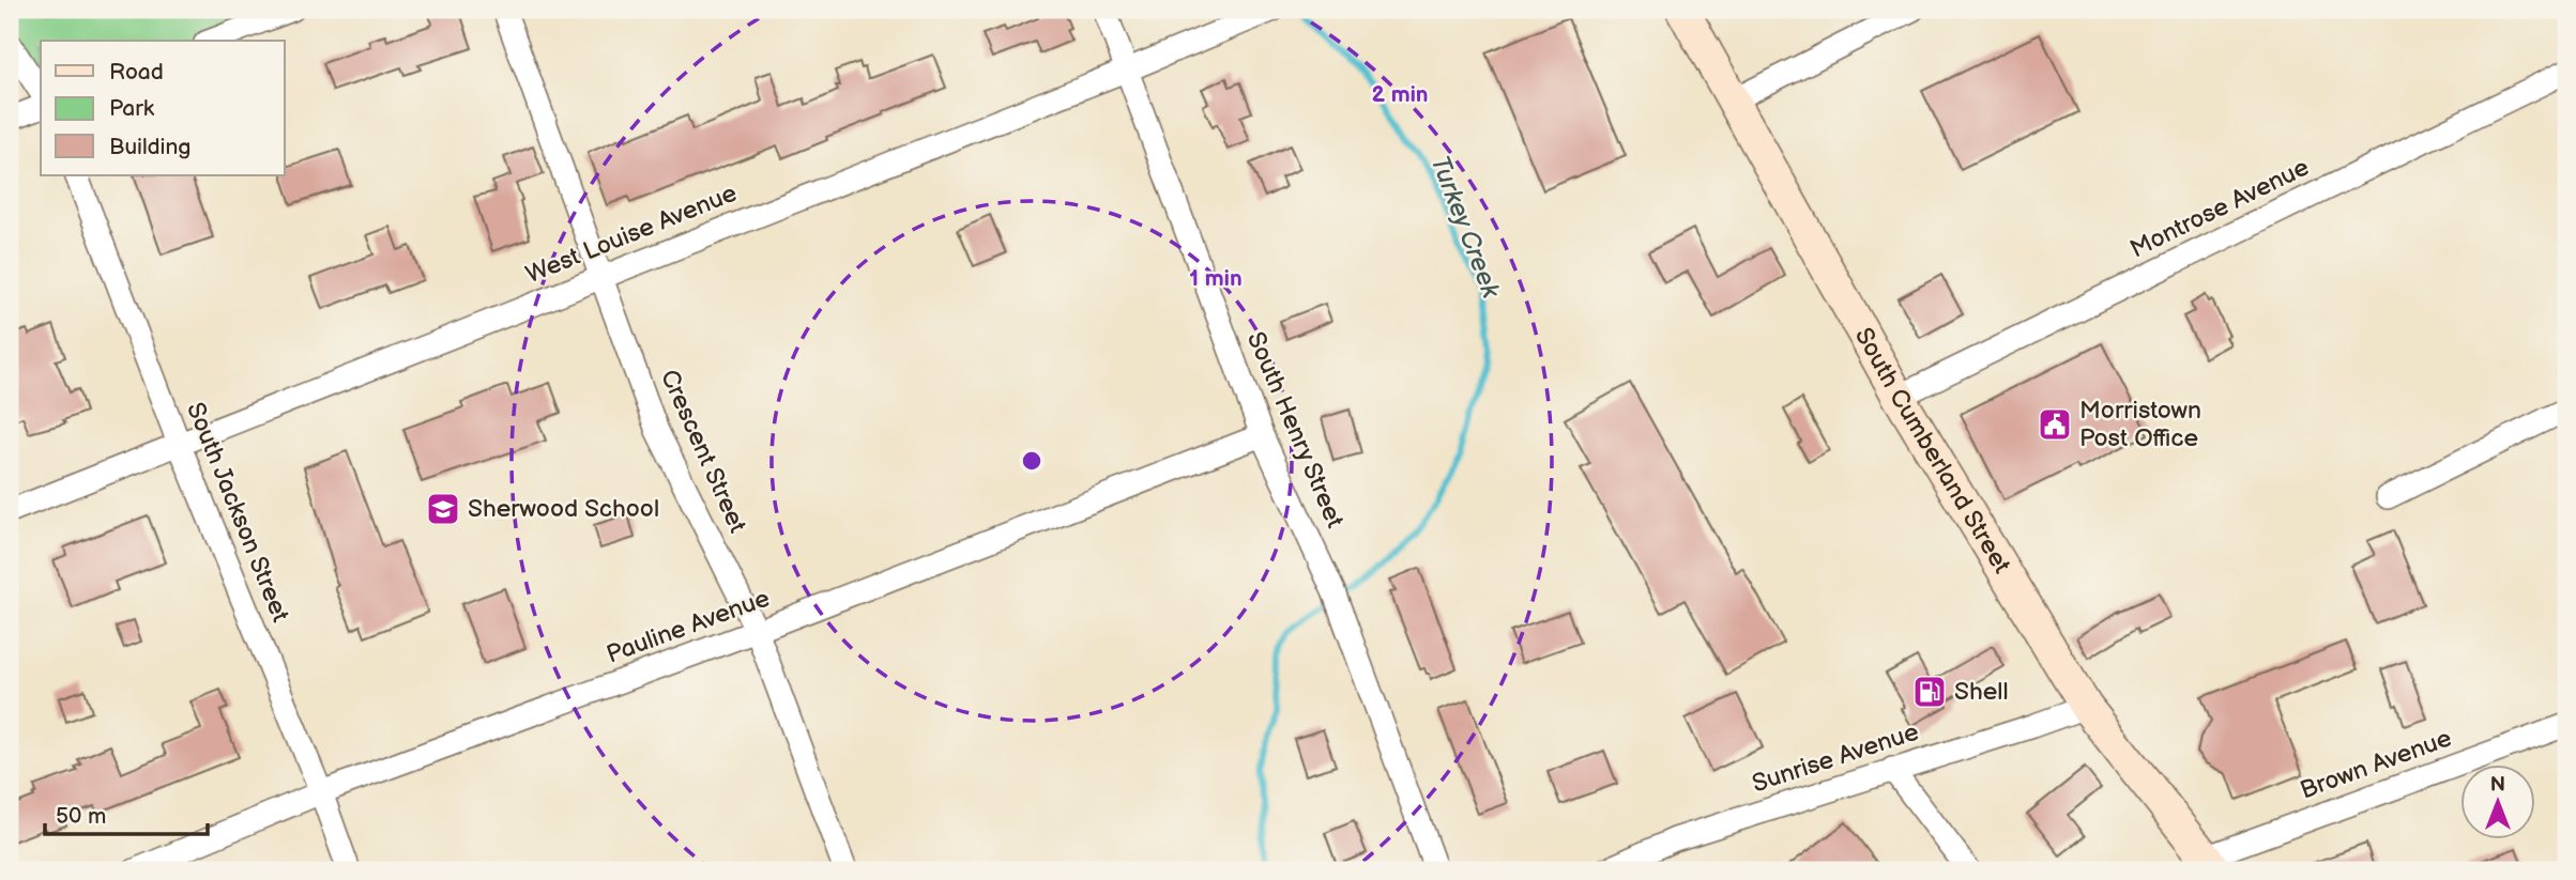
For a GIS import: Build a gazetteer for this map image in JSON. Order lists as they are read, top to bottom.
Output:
{
  "streets": {
    "main road": ["South Cumberland Street"],
    "street": [
      "Montrose Avenue",
      "West Louise Avenue",
      "South Henry Street",
      "Crescent Street",
      "South Jackson Street",
      "Pauline Avenue",
      "Sunrise Avenue",
      "Brown Avenue"
    ]
  },
  "crossings": [
    ["Montrose Avenue", "South Cumberland Street"],
    ["West Louise Avenue", "South Henry Street"],
    ["West Louise Avenue", "Crescent Street"],
    ["West Louise Avenue", "South Jackson Street"],
    ["South Henry Street", "Pauline Avenue"],
    ["South Cumberland Street", "Sunrise Avenue"],
    ["South Cumberland Street", "Brown Avenue"],
    ["Crescent Street", "Pauline Avenue"],
    ["South Jackson Street", "Pauline Avenue"]
  ],
  "water": ["Turkey Creek"],
  "places": {
    "public building": ["Morristown Post Office"],
    "school or university": ["Sherwood School"],
    "fuel station": ["Shell"]
  },
  "legend": ["Road", "Park", "Building"],
  "scale_bar": "50 m",
  "north": "top",
  "rings": ["2 min", "1 min"]
}
